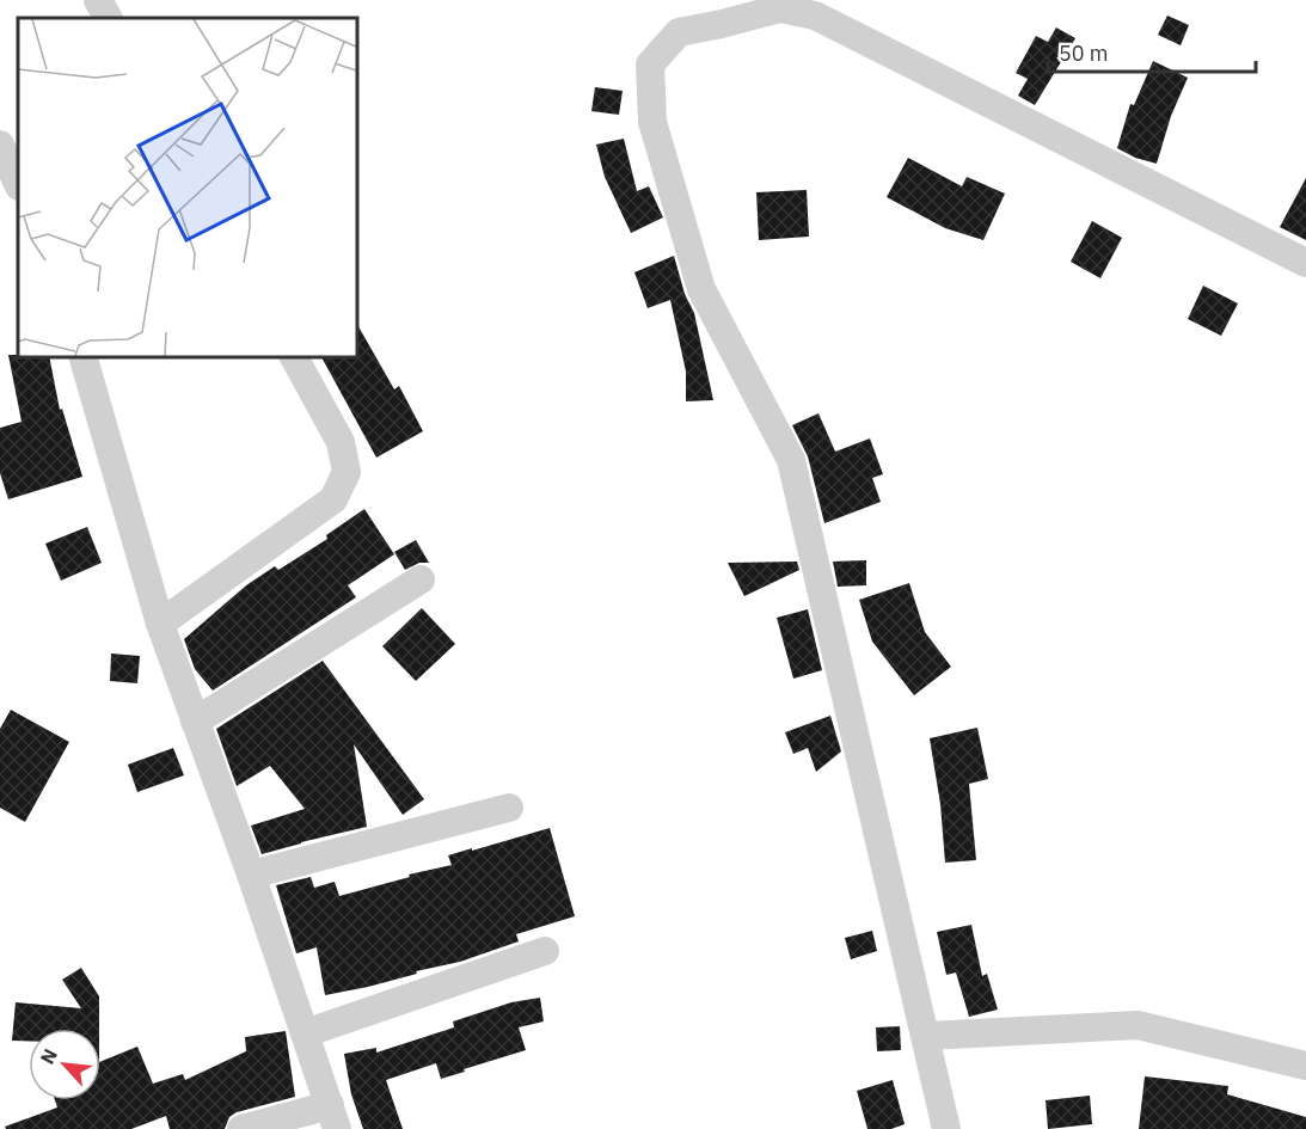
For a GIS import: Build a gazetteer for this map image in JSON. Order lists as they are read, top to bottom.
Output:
{
  "scale_bar": "50 m",
  "north": "top left"
}
